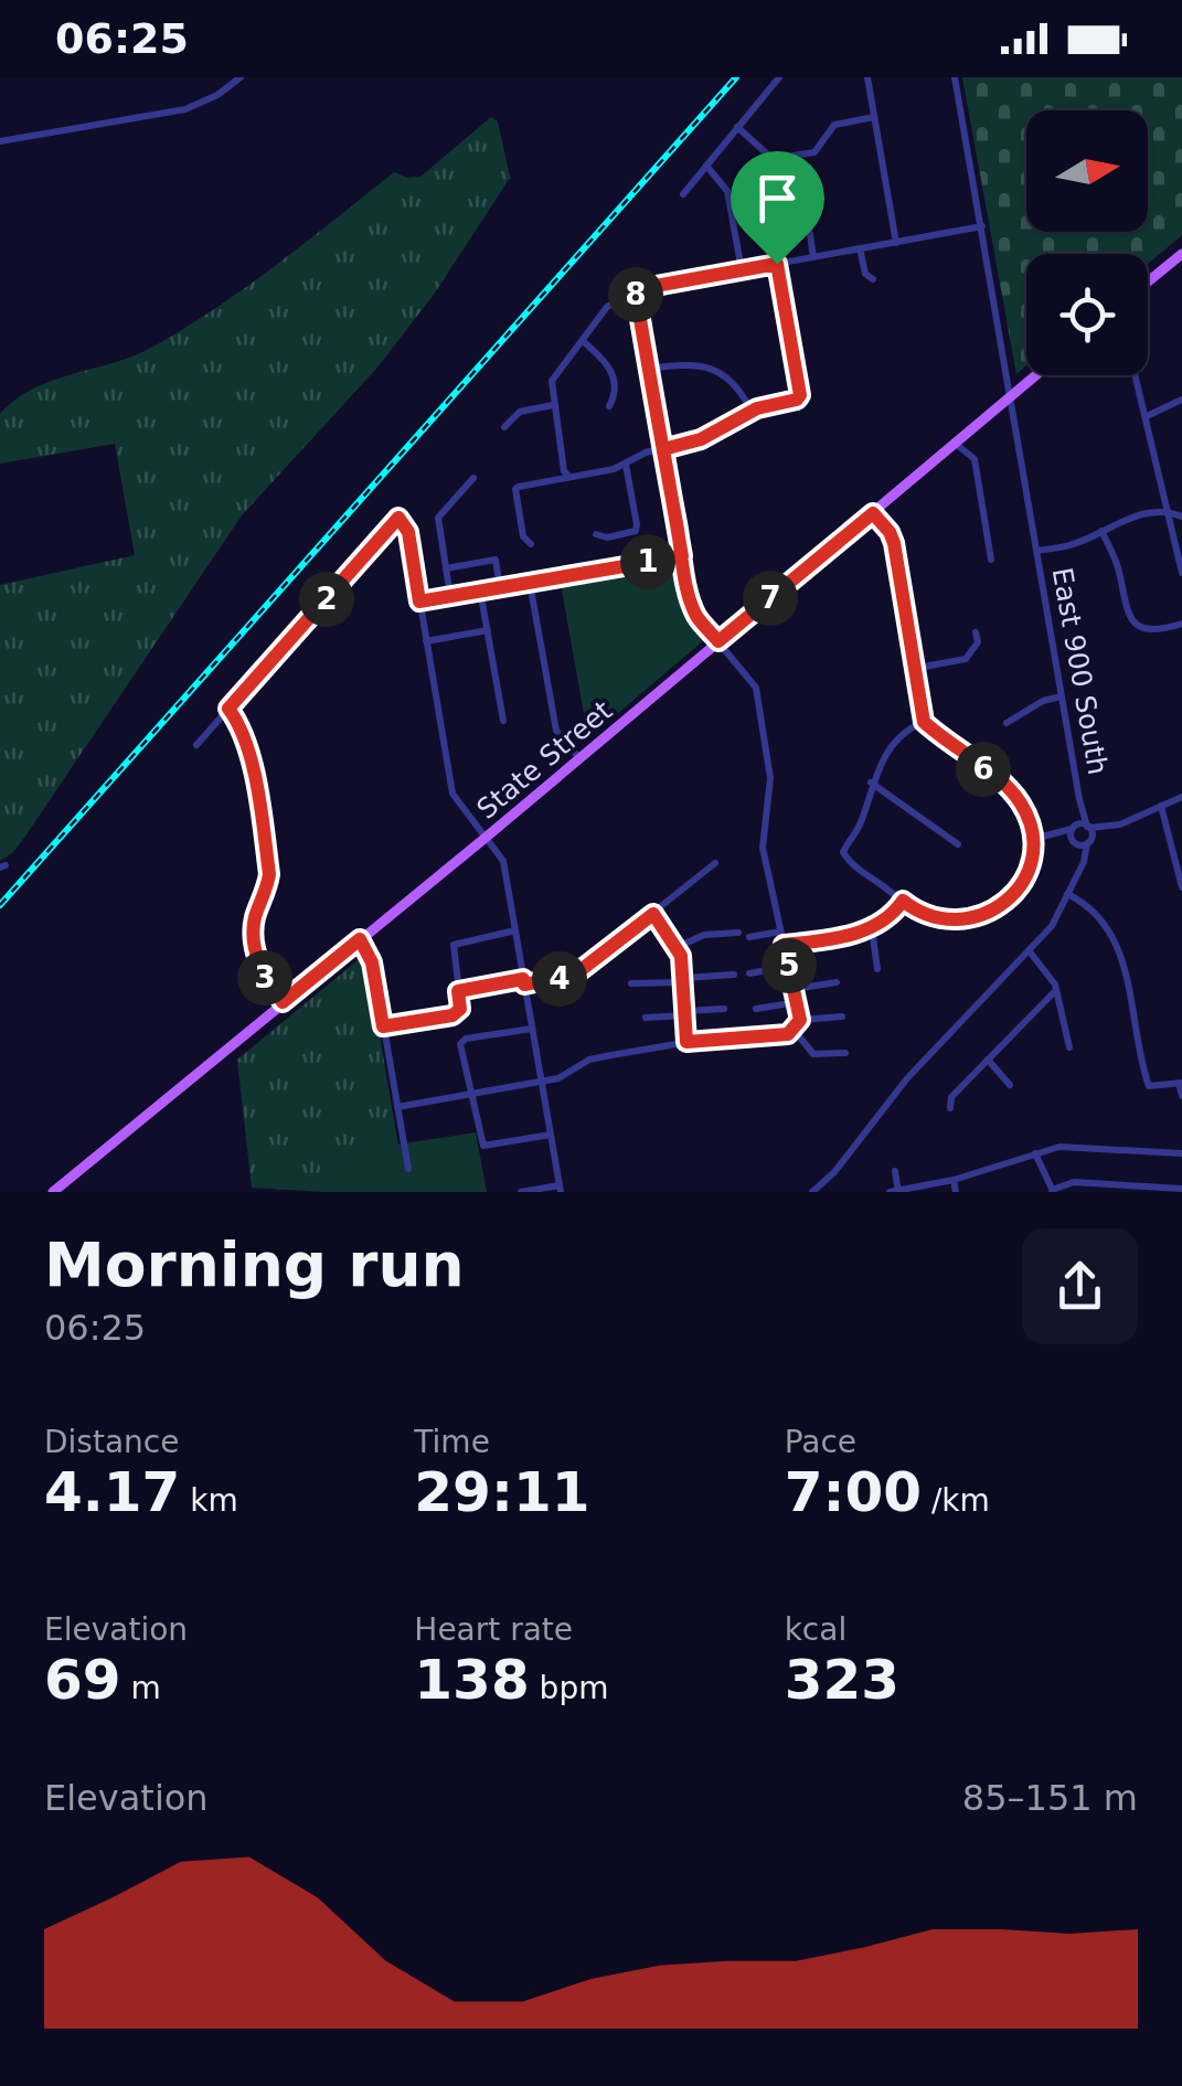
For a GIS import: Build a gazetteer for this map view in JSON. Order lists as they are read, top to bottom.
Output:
{
  "streets": {
    "main road": ["State Street"],
    "street": ["East 900 South"]
  },
  "crossings": [
    ["East 900 South", "State Street"]
  ],
  "north": "right",
  "page": {
    "status": "06:25",
    "pins": [
      "8",
      "1",
      "7",
      "2",
      "6",
      "5",
      "3",
      "4"
    ],
    "heading": ["Morning run", "06:25"],
    "stats": [
      ["Distance", "4.17 km"],
      ["Time", "29:11"],
      ["Pace", "7:00 /km"],
      ["Elevation", "69 m"],
      ["Heart rate", "138 bpm"],
      ["kcal", "323"]
    ],
    "chart": ["Elevation", "85–151 m"]
  }
}
